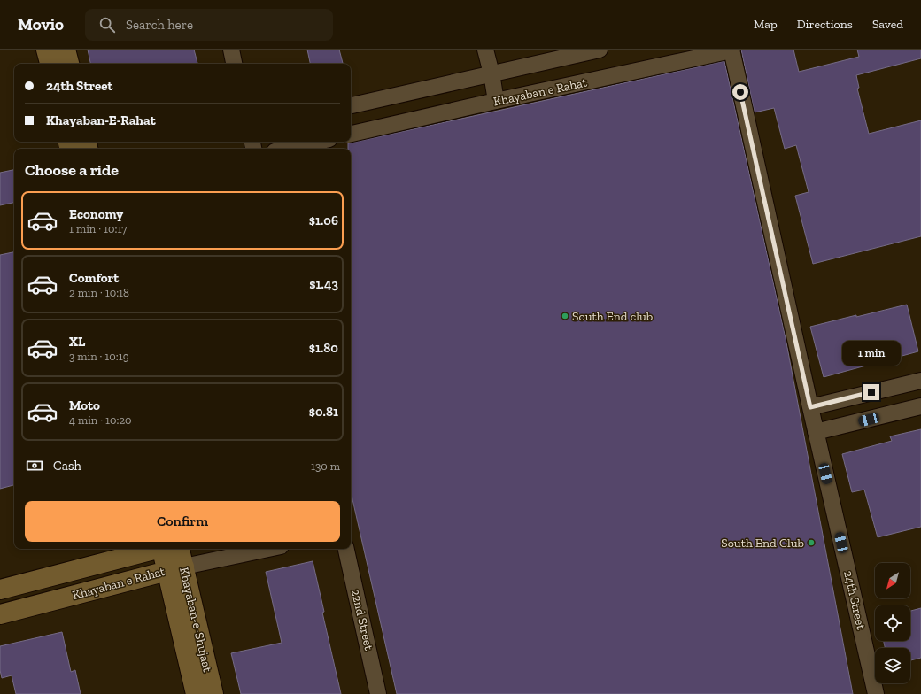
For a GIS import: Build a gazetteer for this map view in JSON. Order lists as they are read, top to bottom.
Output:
{
  "streets": {
    "main road": ["Khayaban e Rahat", "Khayaban-e-Shujaat"],
    "street": ["24th Street", "22nd Street"]
  },
  "crossings": [
    ["Khayaban e Rahat", "24th Street"],
    ["Khayaban e Rahat", "Khayaban-e-Shujaat"]
  ],
  "places": ["South End club", "South End Club"],
  "north": "bottom left",
  "page": {
    "header": "Movio",
    "search": "Search here",
    "nav": ["Map", "Directions", "Saved"],
    "banner": ["24th Street", "Khayaban-E-Rahat"],
    "heading": "Choose a ride",
    "list": [
      {
        "name": "Economy",
        "note": "1 min · 10:17",
        "value": "$1.06"
      },
      {
        "name": "Comfort",
        "note": "2 min · 10:18",
        "value": "$1.43"
      },
      {
        "name": "XL",
        "note": "3 min · 10:19",
        "value": "$1.80"
      },
      {
        "name": "Moto",
        "note": "4 min · 10:20",
        "value": "$0.81"
      }
    ],
    "bubble": "1 min",
    "pay": ["Cash", "130 m"],
    "buttons": "Confirm"
  }
}
